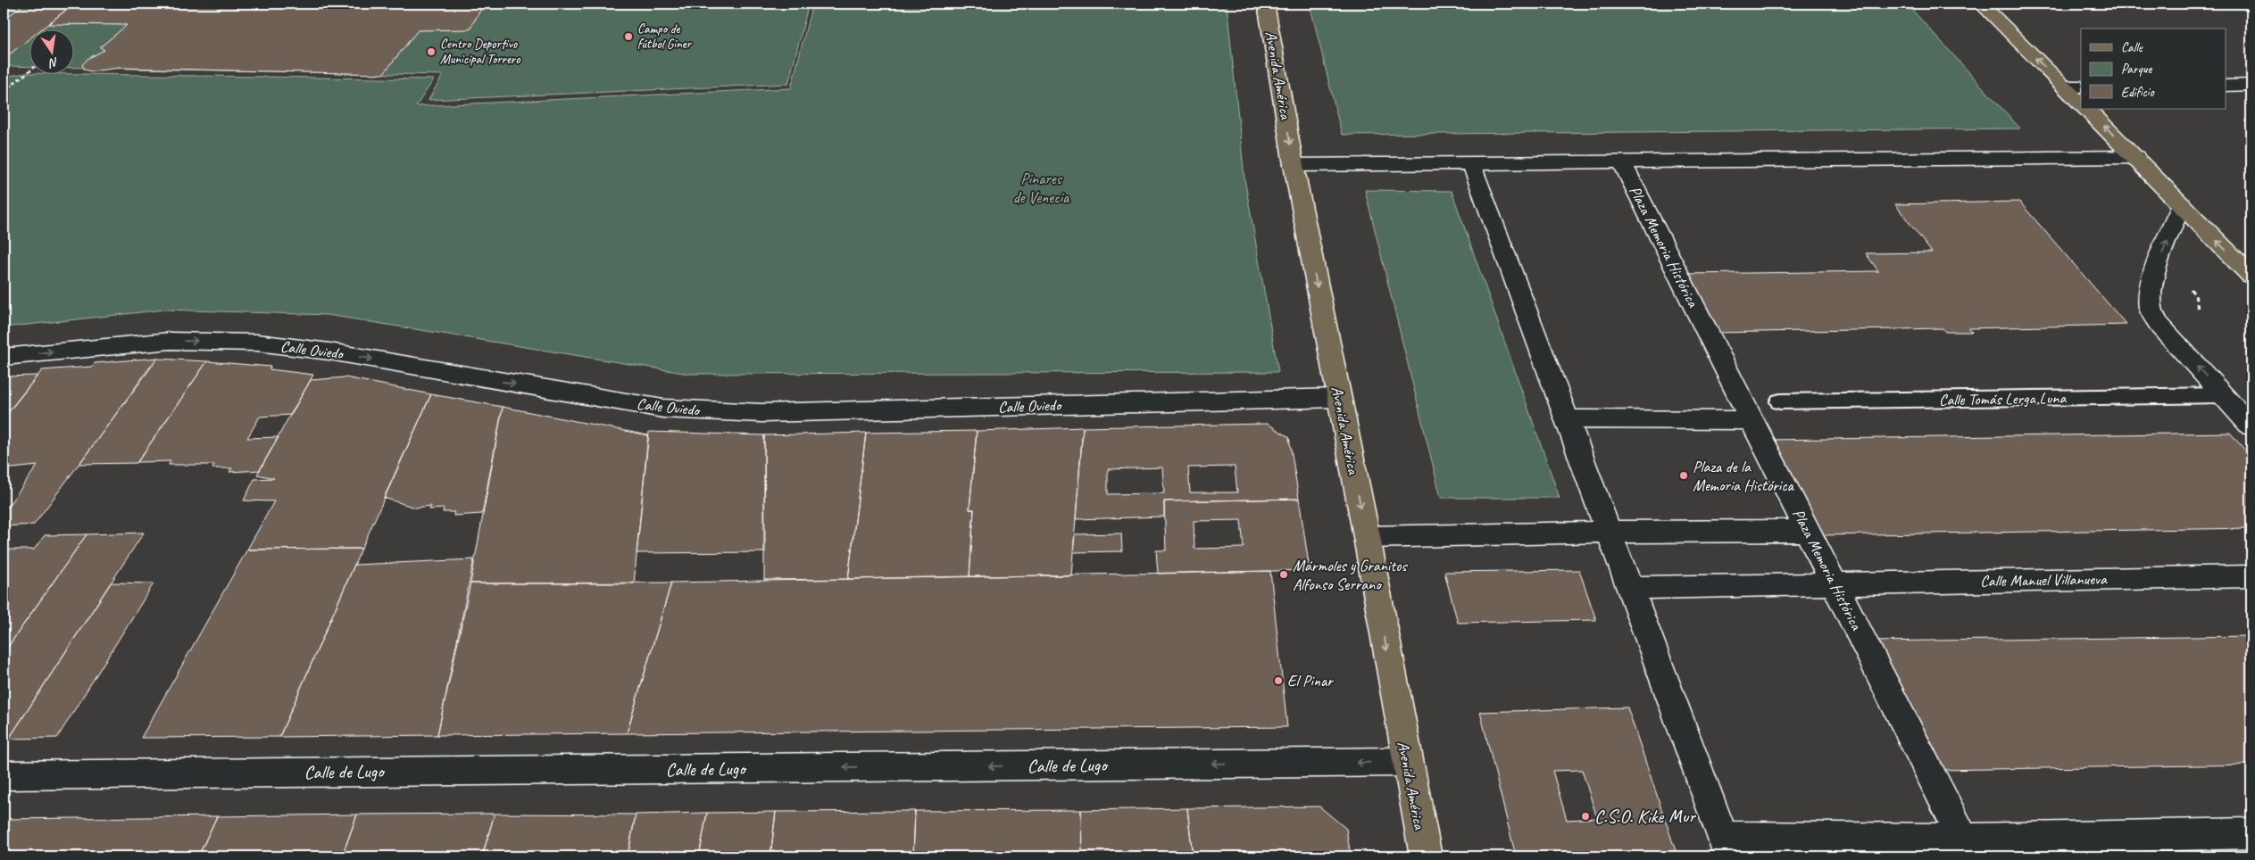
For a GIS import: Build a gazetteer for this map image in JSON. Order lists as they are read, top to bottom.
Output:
{
  "streets": {
    "main road": ["Avenida América"],
    "street": [
      "Plaza Memoria Histórica",
      "Calle Oviedo",
      "Calle Manuel Villanueva",
      "Calle de Lugo"
    ],
    "lane": ["Calle Tomás Lerga Luna"]
  },
  "crossings": [
    ["Avenida América", "Calle Oviedo"],
    ["Avenida América", "Calle de Lugo"],
    ["Plaza Memoria Histórica", "Calle Manuel Villanueva"]
  ],
  "one_way": ["Avenida América", "Calle Oviedo", "Calle de Lugo"],
  "parks": ["Pinares de Venecia"],
  "places": [
    "Campo de fútbol Giner",
    "Centro Deportivo Municipal Torrero",
    "Plaza de la Memoria Histórica",
    "Mármoles y Granitos Alfonso Serrano",
    "El Pinar",
    "C.S.O. Kike Mur"
  ],
  "legend": ["Calle", "Parque", "Edificio"],
  "north": "bottom"
}
